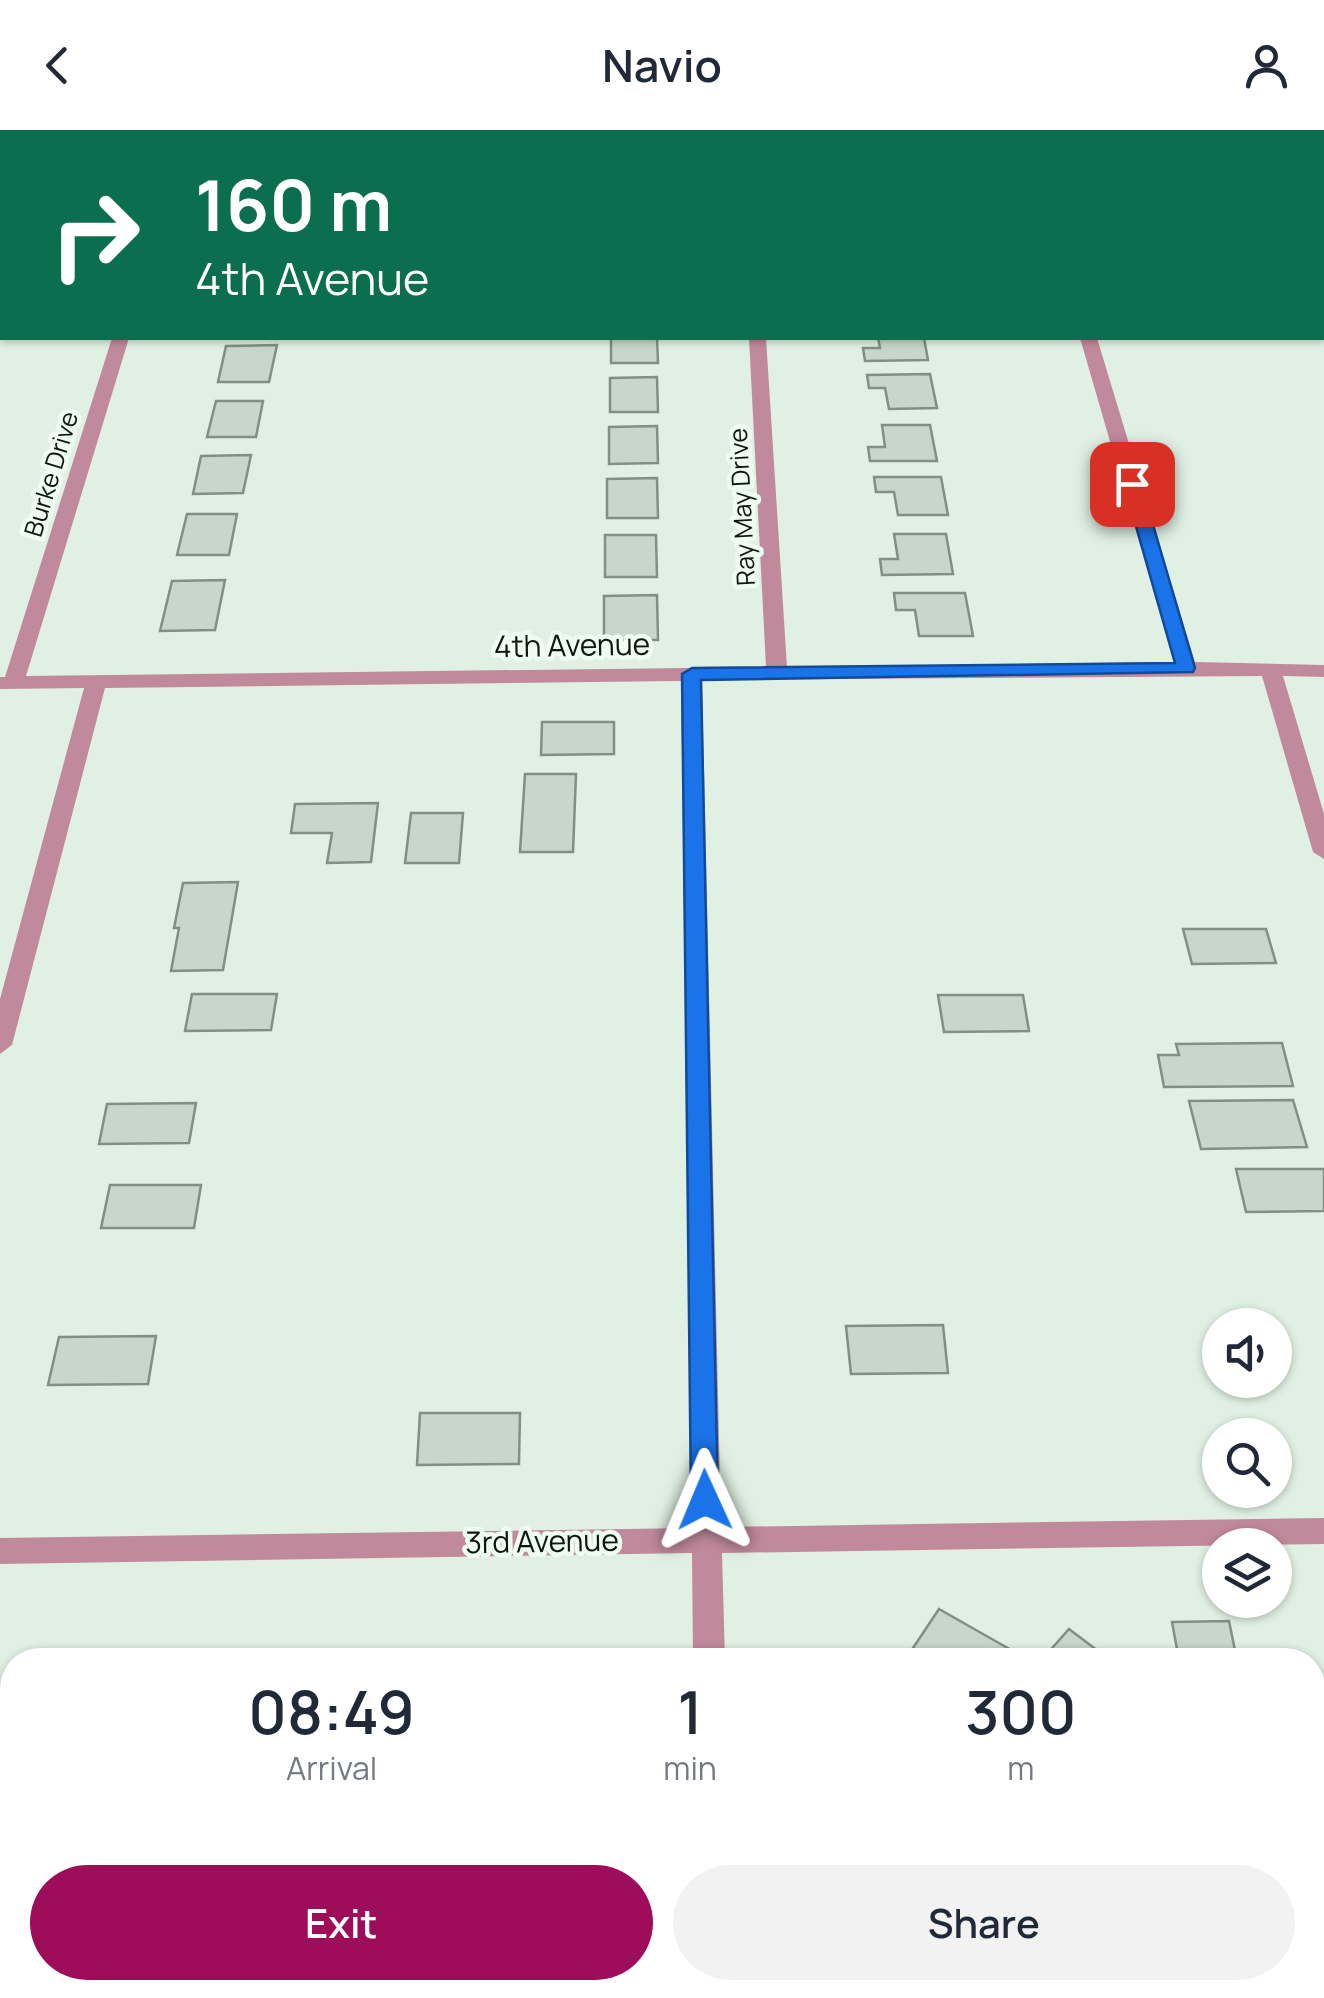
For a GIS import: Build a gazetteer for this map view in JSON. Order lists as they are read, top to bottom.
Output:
{
  "streets": {
    "street": [
      "Burke Drive",
      "Ray May Drive",
      "4th Avenue",
      "3rd Avenue"
    ]
  },
  "crossings": [
    ["Burke Drive", "4th Avenue"],
    ["Ray May Drive", "4th Avenue"]
  ],
  "page": {
    "header": "Navio",
    "turn": ["160 m", "4th Avenue"],
    "eta": [
      "08:49",
      "Arrival",
      "1",
      "min",
      "300",
      "m"
    ],
    "buttons": ["Exit", "Share"]
  }
}
